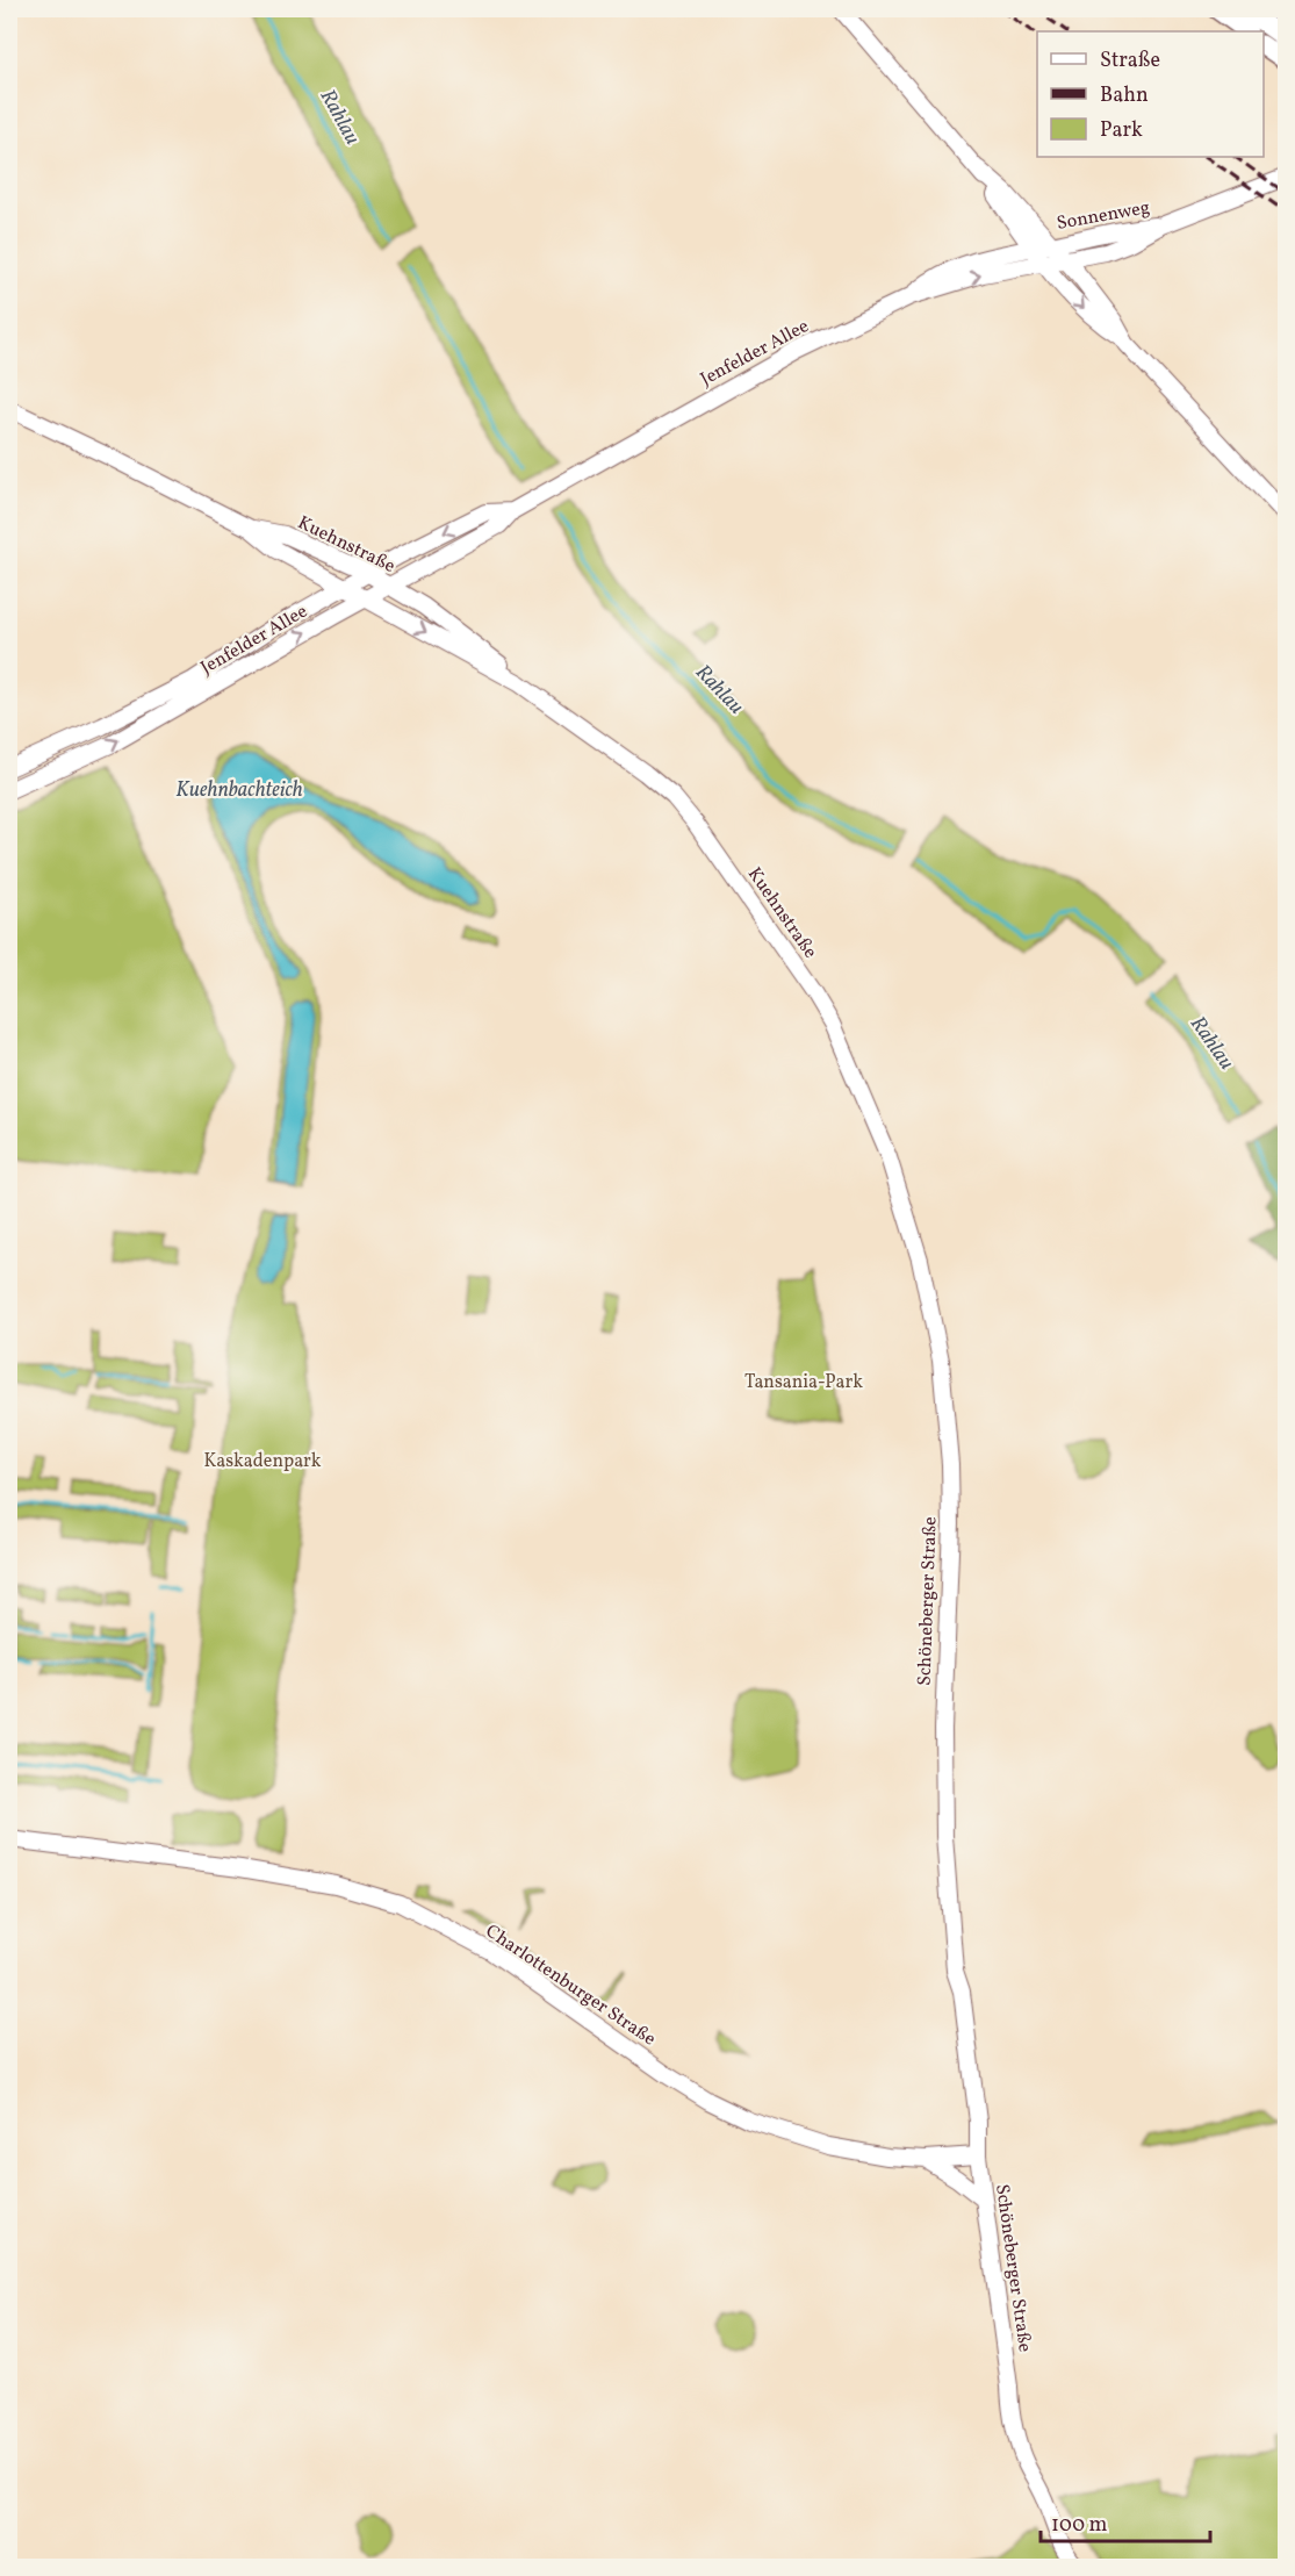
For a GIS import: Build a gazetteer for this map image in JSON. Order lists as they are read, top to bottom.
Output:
{
  "streets": {
    "street": [
      "Sonnenweg",
      "Jenfelder Allee",
      "Kuehnstraße",
      "Schöneberger Straße",
      "Charlottenburger Straße"
    ]
  },
  "crossings": [
    ["Sonnenweg", "Jenfelder Allee"],
    ["Jenfelder Allee", "Kuehnstraße"],
    ["Kuehnstraße", "Schöneberger Straße"],
    ["Schöneberger Straße", "Charlottenburger Straße"]
  ],
  "water": ["Rahlau", "Kuehnbachteich"],
  "parks": ["Tansania-Park", "Kaskadenpark"],
  "legend": ["Straße", "Bahn", "Park"],
  "scale_bar": "100 m"
}
